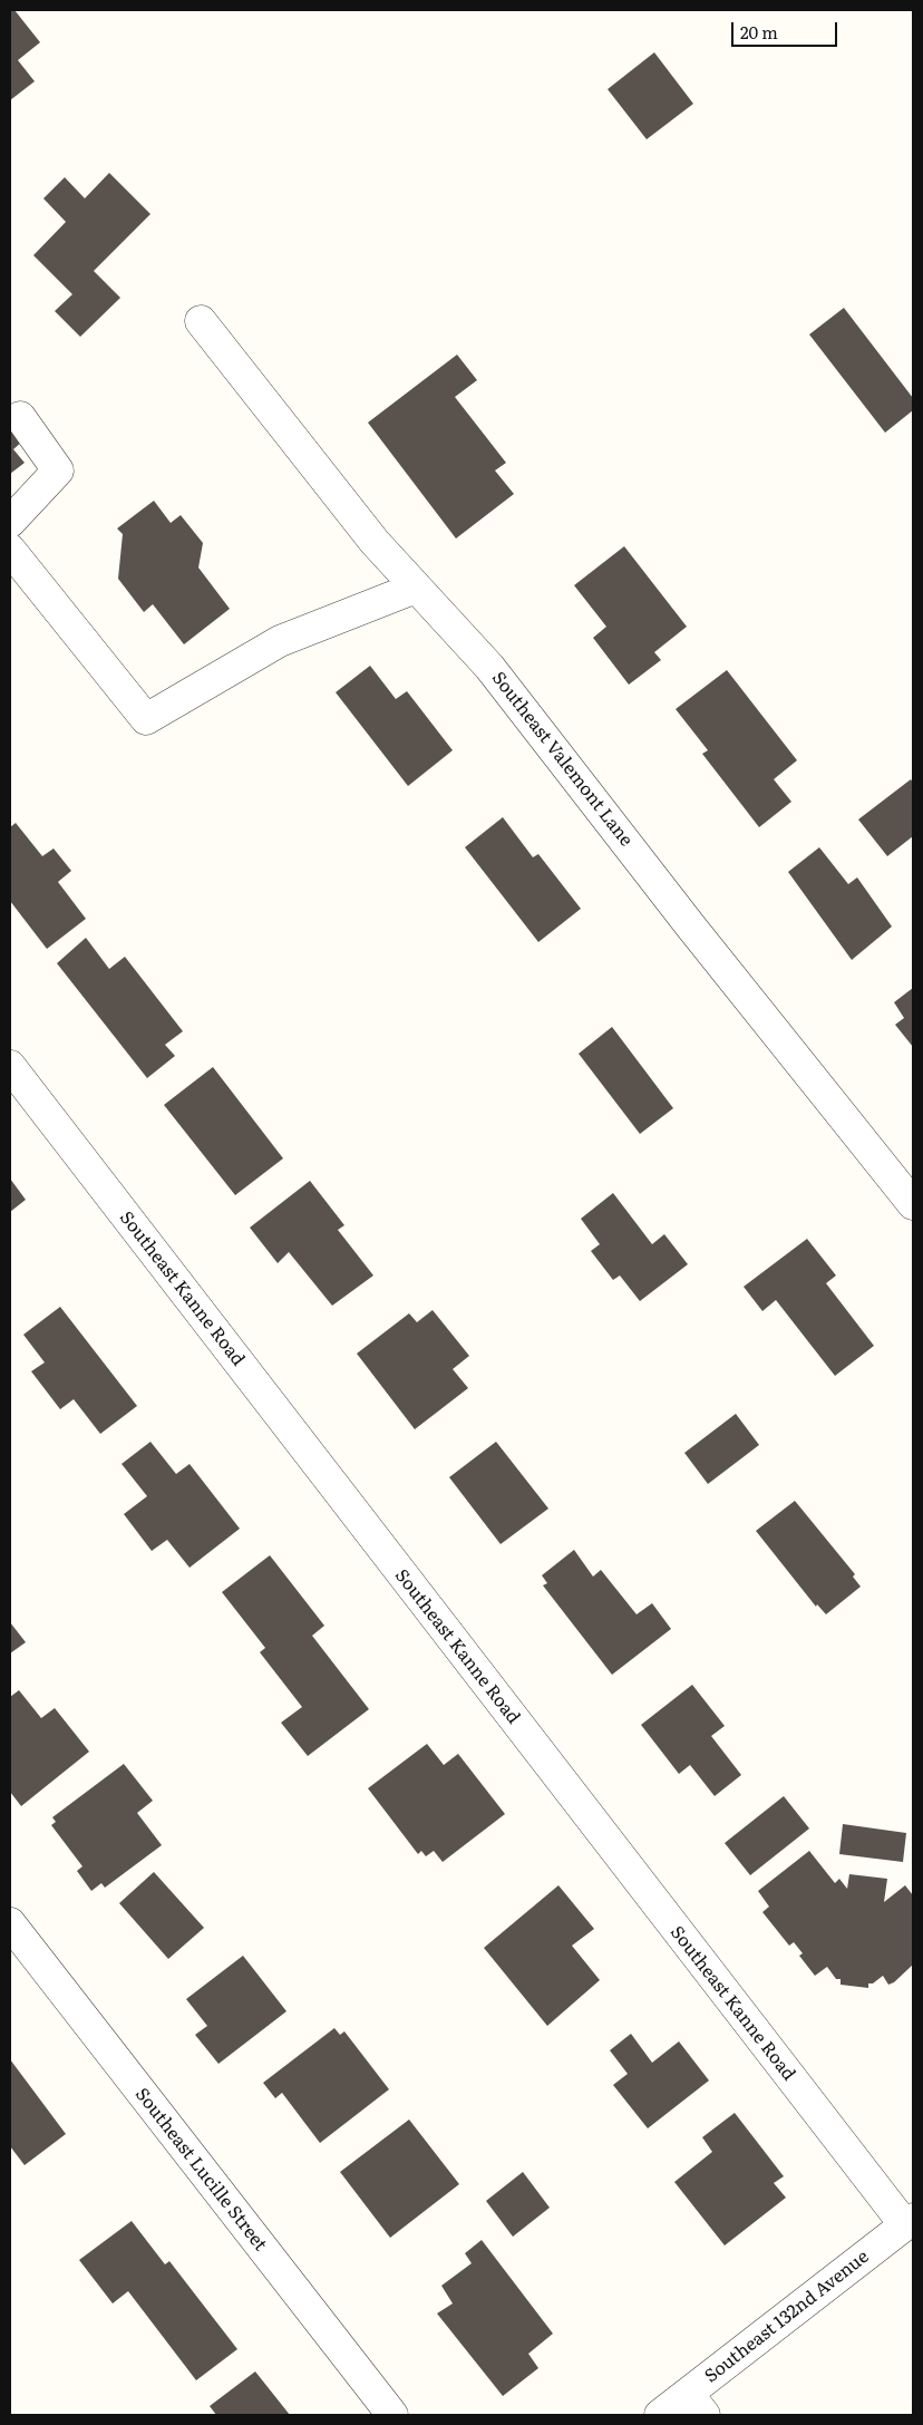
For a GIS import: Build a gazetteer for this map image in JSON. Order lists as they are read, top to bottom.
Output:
{
  "streets": {
    "street": [
      "Southeast Valemont Lane",
      "Southeast Kanne Road",
      "Southeast Lucille Street",
      "Southeast 132nd Avenue"
    ]
  },
  "crossings": [
    ["Southeast Kanne Road", "Southeast 132nd Avenue"]
  ],
  "scale_bar": "20 m"
}
